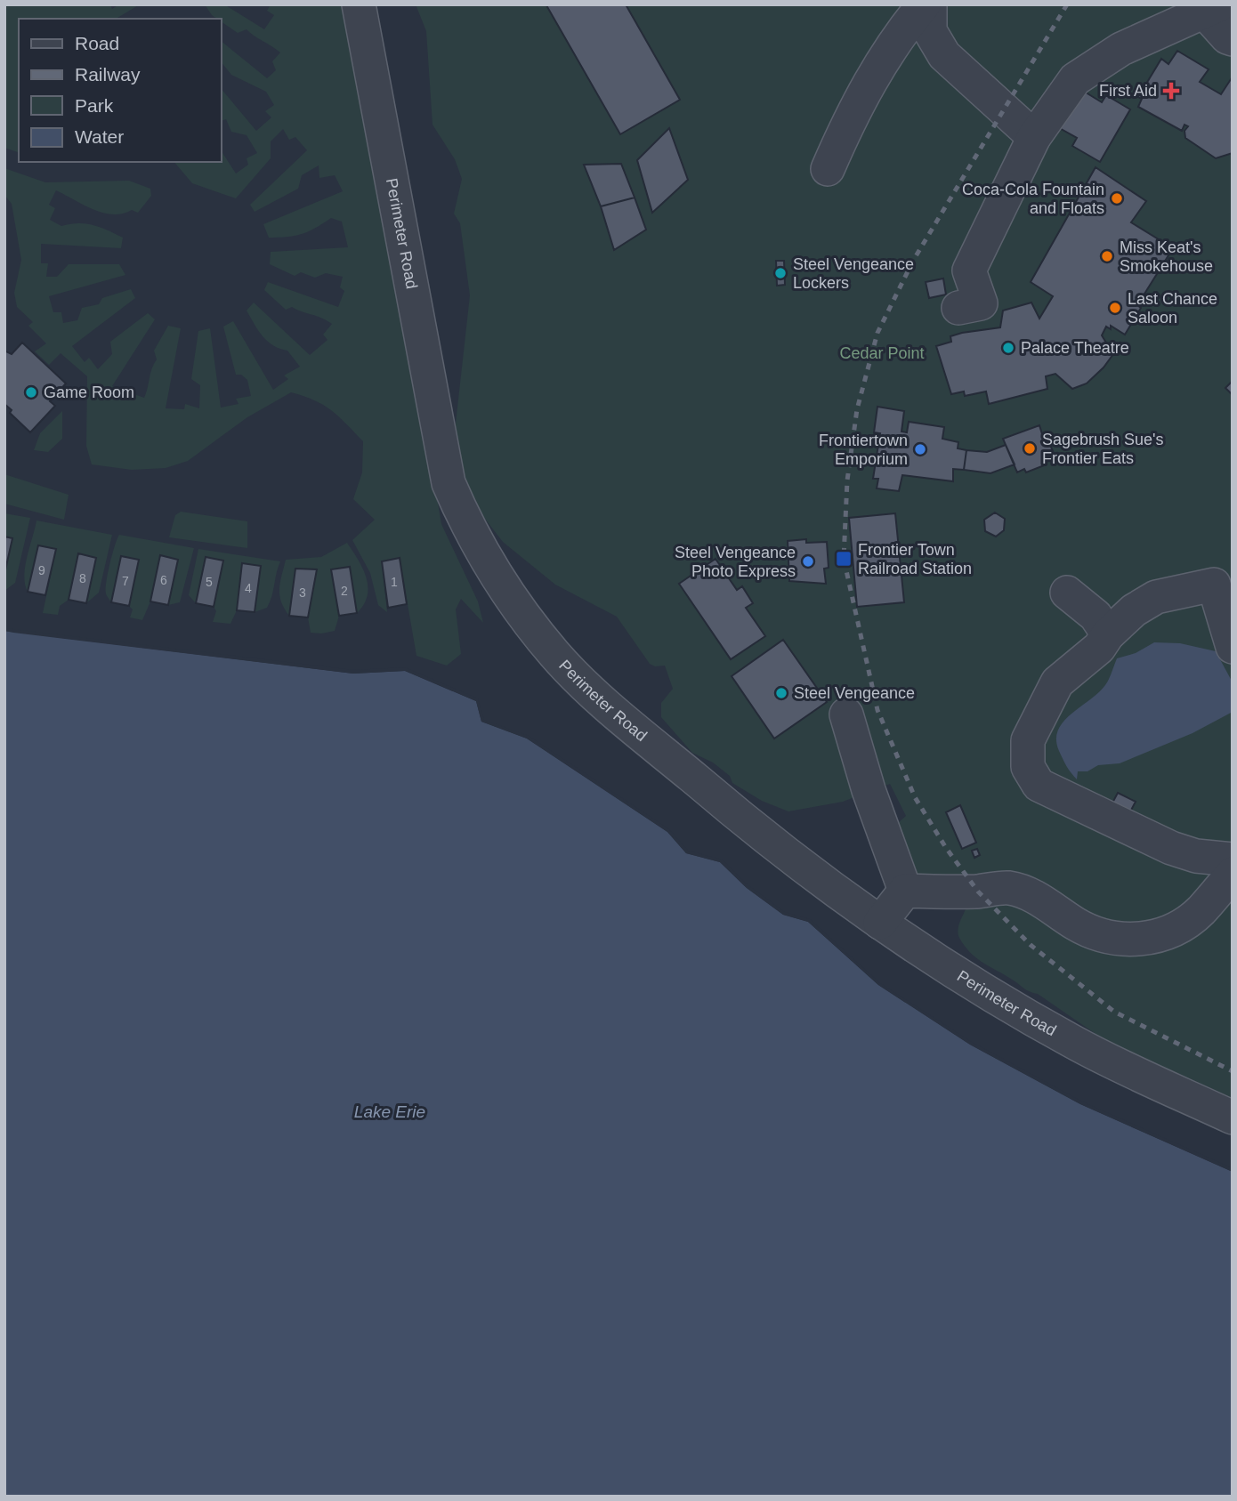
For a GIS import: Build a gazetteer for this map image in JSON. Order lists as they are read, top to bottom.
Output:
{
  "streets": {
    "street": ["Perimeter Road"]
  },
  "water": ["Lake Erie"],
  "parks": ["Cedar Point"],
  "places": {
    "health": ["First Aid"],
    "other": [
      "Coca-Cola Fountain and Floats",
      "Miss Keat's Smokehouse",
      "Steel Vengeance Lockers",
      "Last Chance Saloon",
      "Palace Theatre",
      "Game Room",
      "Sagebrush Sue's Frontier Eats",
      "Frontiertown Emporium",
      "Steel Vengeance Photo Express",
      "Steel Vengeance"
    ],
    "transit": ["Frontier Town Railroad Station"]
  },
  "house_numbers": [
    "9",
    "8",
    "6",
    "7",
    "5",
    "1",
    "4",
    "2",
    "3"
  ],
  "legend": [
    "Road",
    "Railway",
    "Park",
    "Water"
  ]
}
